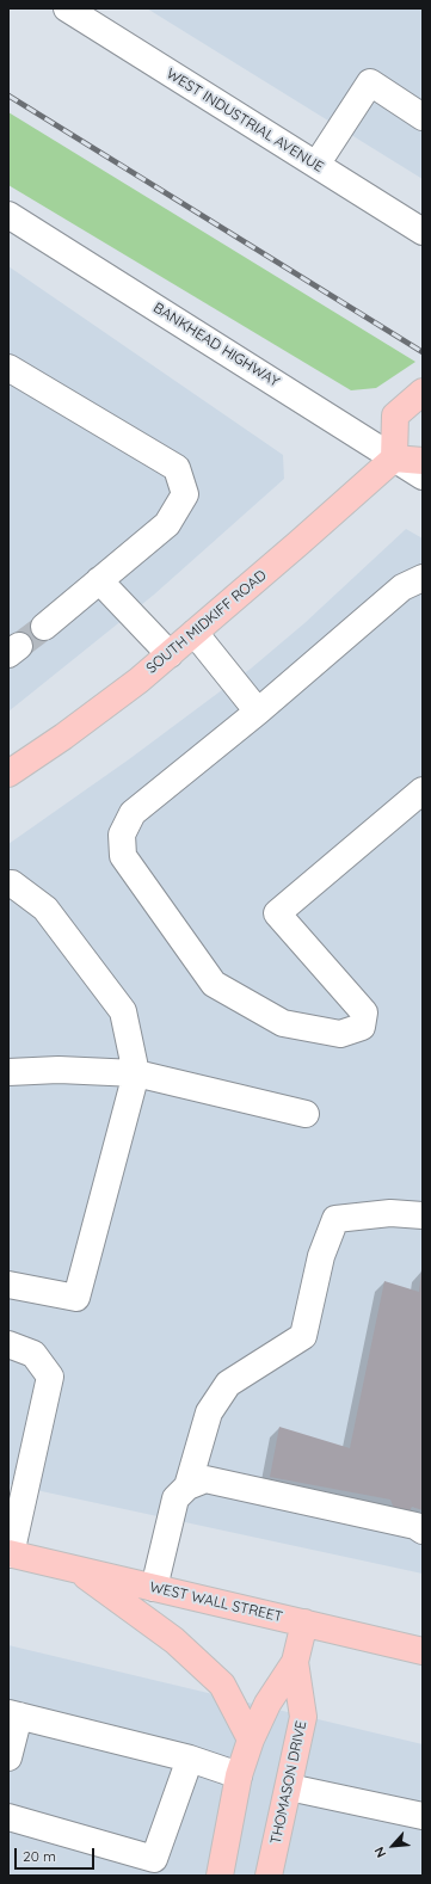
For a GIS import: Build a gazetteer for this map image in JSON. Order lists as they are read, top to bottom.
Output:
{
  "streets": {
    "main road": ["SOUTH MIDKIFF ROAD", "WEST WALL STREET", "THOMASON DRIVE"],
    "street": ["WEST INDUSTRIAL AVENUE", "BANKHEAD HIGHWAY"]
  },
  "crossings": [
    ["BANKHEAD HIGHWAY", "SOUTH MIDKIFF ROAD"],
    ["WEST WALL STREET", "THOMASON DRIVE"]
  ],
  "scale_bar": "20 m",
  "north": "bottom left"
}
